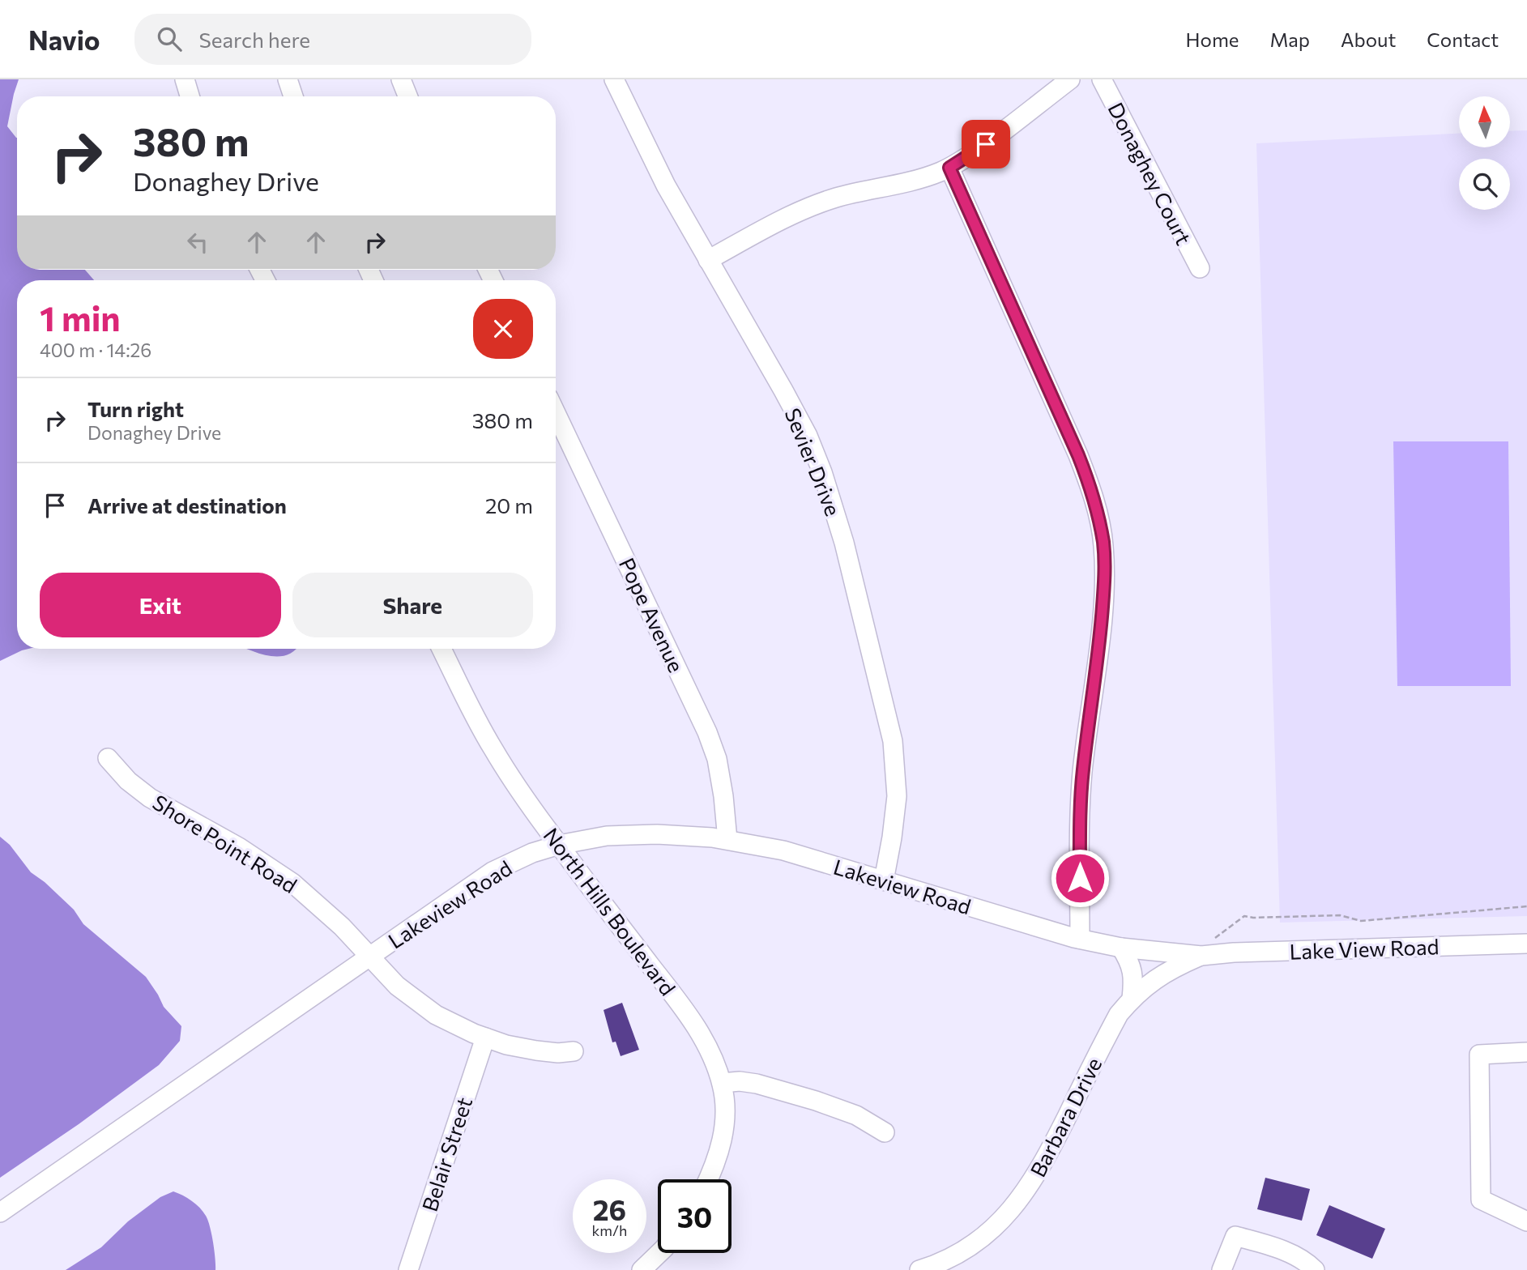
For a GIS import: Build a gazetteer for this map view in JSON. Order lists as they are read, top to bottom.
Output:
{
  "streets": {
    "street": [
      "Donaghey Court",
      "Sevier Drive",
      "Pope Avenue",
      "Shore Point Road",
      "Lakeview Road",
      "North Hills Boulevard",
      "Lake View Road",
      "Barbara Drive",
      "Belair Street"
    ]
  },
  "crossings": [
    ["Sevier Drive", "Lakeview Road"],
    ["Pope Avenue", "Lakeview Road"],
    ["Shore Point Road", "Lakeview Road"],
    ["Shore Point Road", "Belair Street"],
    ["Lakeview Road", "North Hills Boulevard"],
    ["Lakeview Road", "Lake View Road"],
    ["Lakeview Road", "Barbara Drive"],
    ["Lake View Road", "Barbara Drive"]
  ],
  "north": "top",
  "page": {
    "header": "Navio",
    "search": "Search here",
    "nav": [
      "Home",
      "Map",
      "About",
      "Contact"
    ],
    "turn": ["380 m", "Donaghey Drive"],
    "heading": ["1 min", "400 m · 14:26"],
    "list": [
      {
        "name": "Turn right",
        "note": "Donaghey Drive",
        "value": "380 m"
      },
      {
        "name": "Arrive at destination",
        "value": "20 m"
      }
    ],
    "buttons": ["Exit", "Share"],
    "speed": "26 km/h",
    "limit": "30"
  }
}
